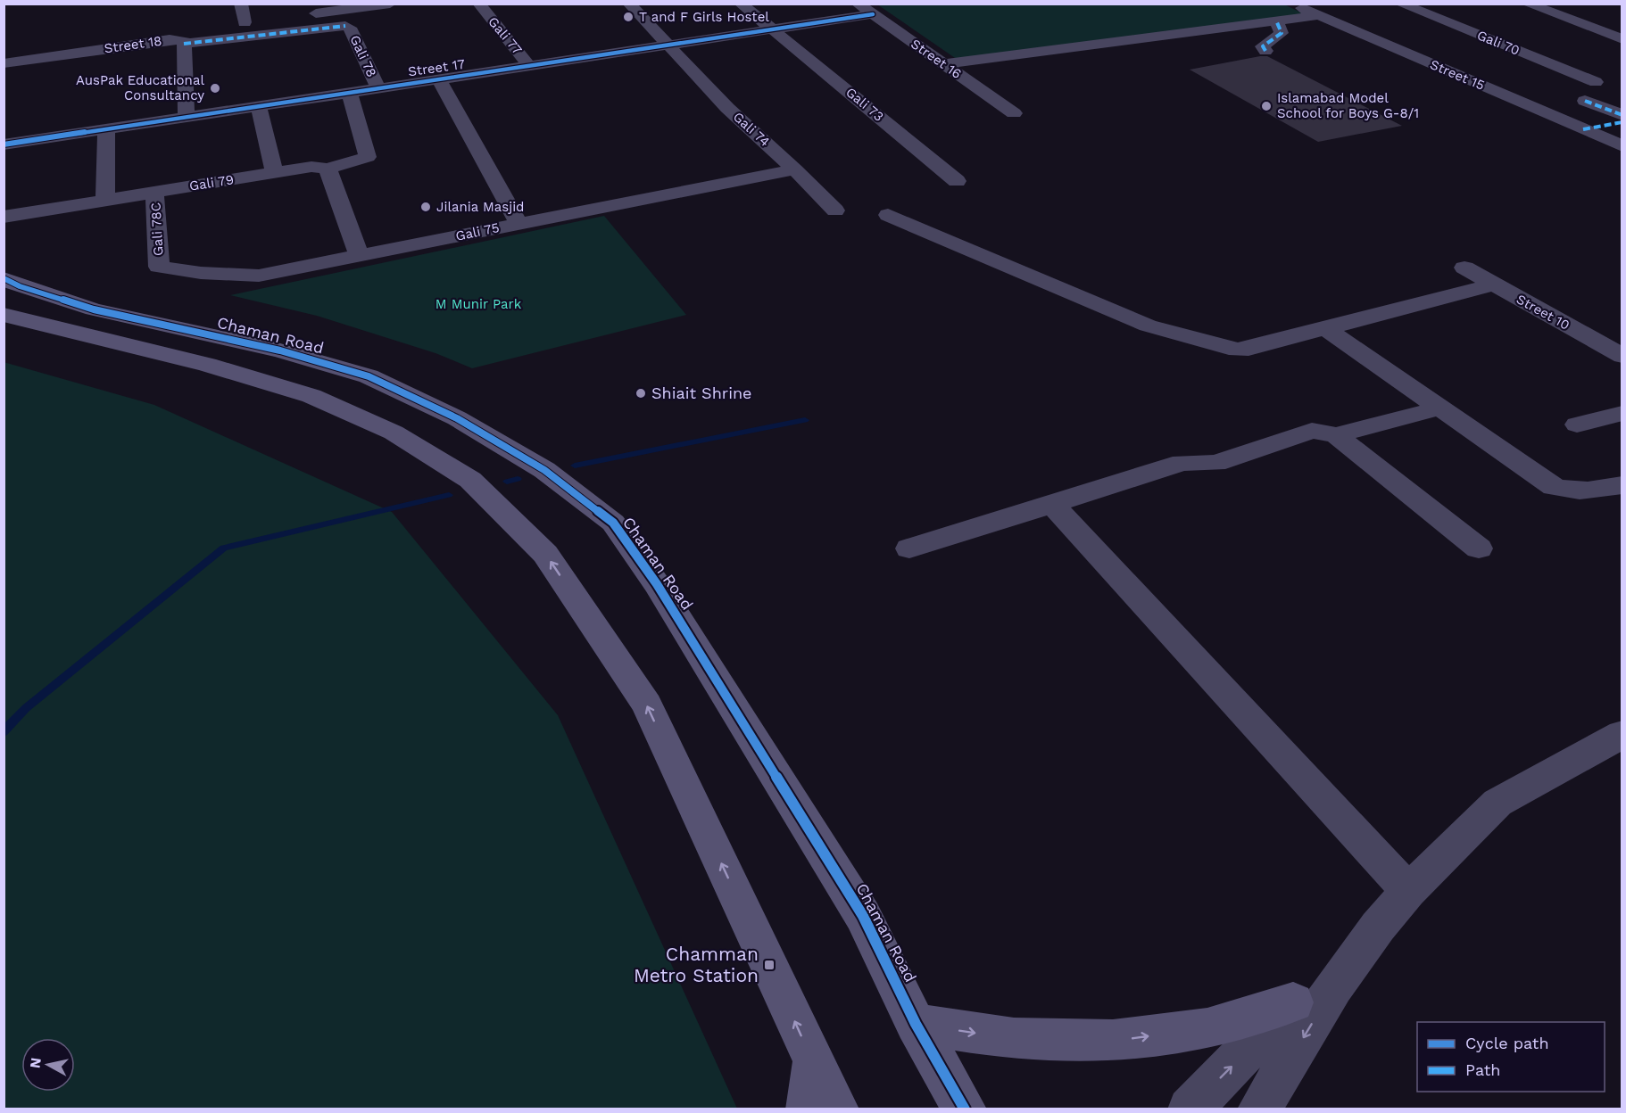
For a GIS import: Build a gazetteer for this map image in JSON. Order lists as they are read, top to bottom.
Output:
{
  "streets": {
    "street": [
      "Gali 77",
      "Gali 70",
      "Street 18",
      "Gali 78",
      "Street 16",
      "Street 17",
      "Street 15",
      "Gali 73",
      "Gali 74",
      "Gali 79",
      "Gali 78C",
      "Gali 75",
      "Street 10",
      "Chaman Road"
    ]
  },
  "crossings": [
    ["Gali 77", "Street 17"],
    ["Street 18", "Street 17"],
    ["Gali 78", "Street 17"],
    ["Street 16", "Street 17"],
    ["Street 17", "Gali 73"],
    ["Street 17", "Gali 74"],
    ["Street 17", "Gali 79"],
    ["Gali 74", "Gali 75"],
    ["Gali 79", "Gali 78C"],
    ["Gali 78C", "Gali 75"]
  ],
  "parks": ["M Munir Park"],
  "places": {
    "other": [
      "T and F Girls Hostel",
      "AusPak Educational Consultancy",
      "Islamabad Model School for Boys G-8/1",
      "Jilania Masjid",
      "Shiait Shrine"
    ],
    "transit": ["Chamman Metro Station"]
  },
  "legend": ["Cycle path", "Path"],
  "north": "left"
}
